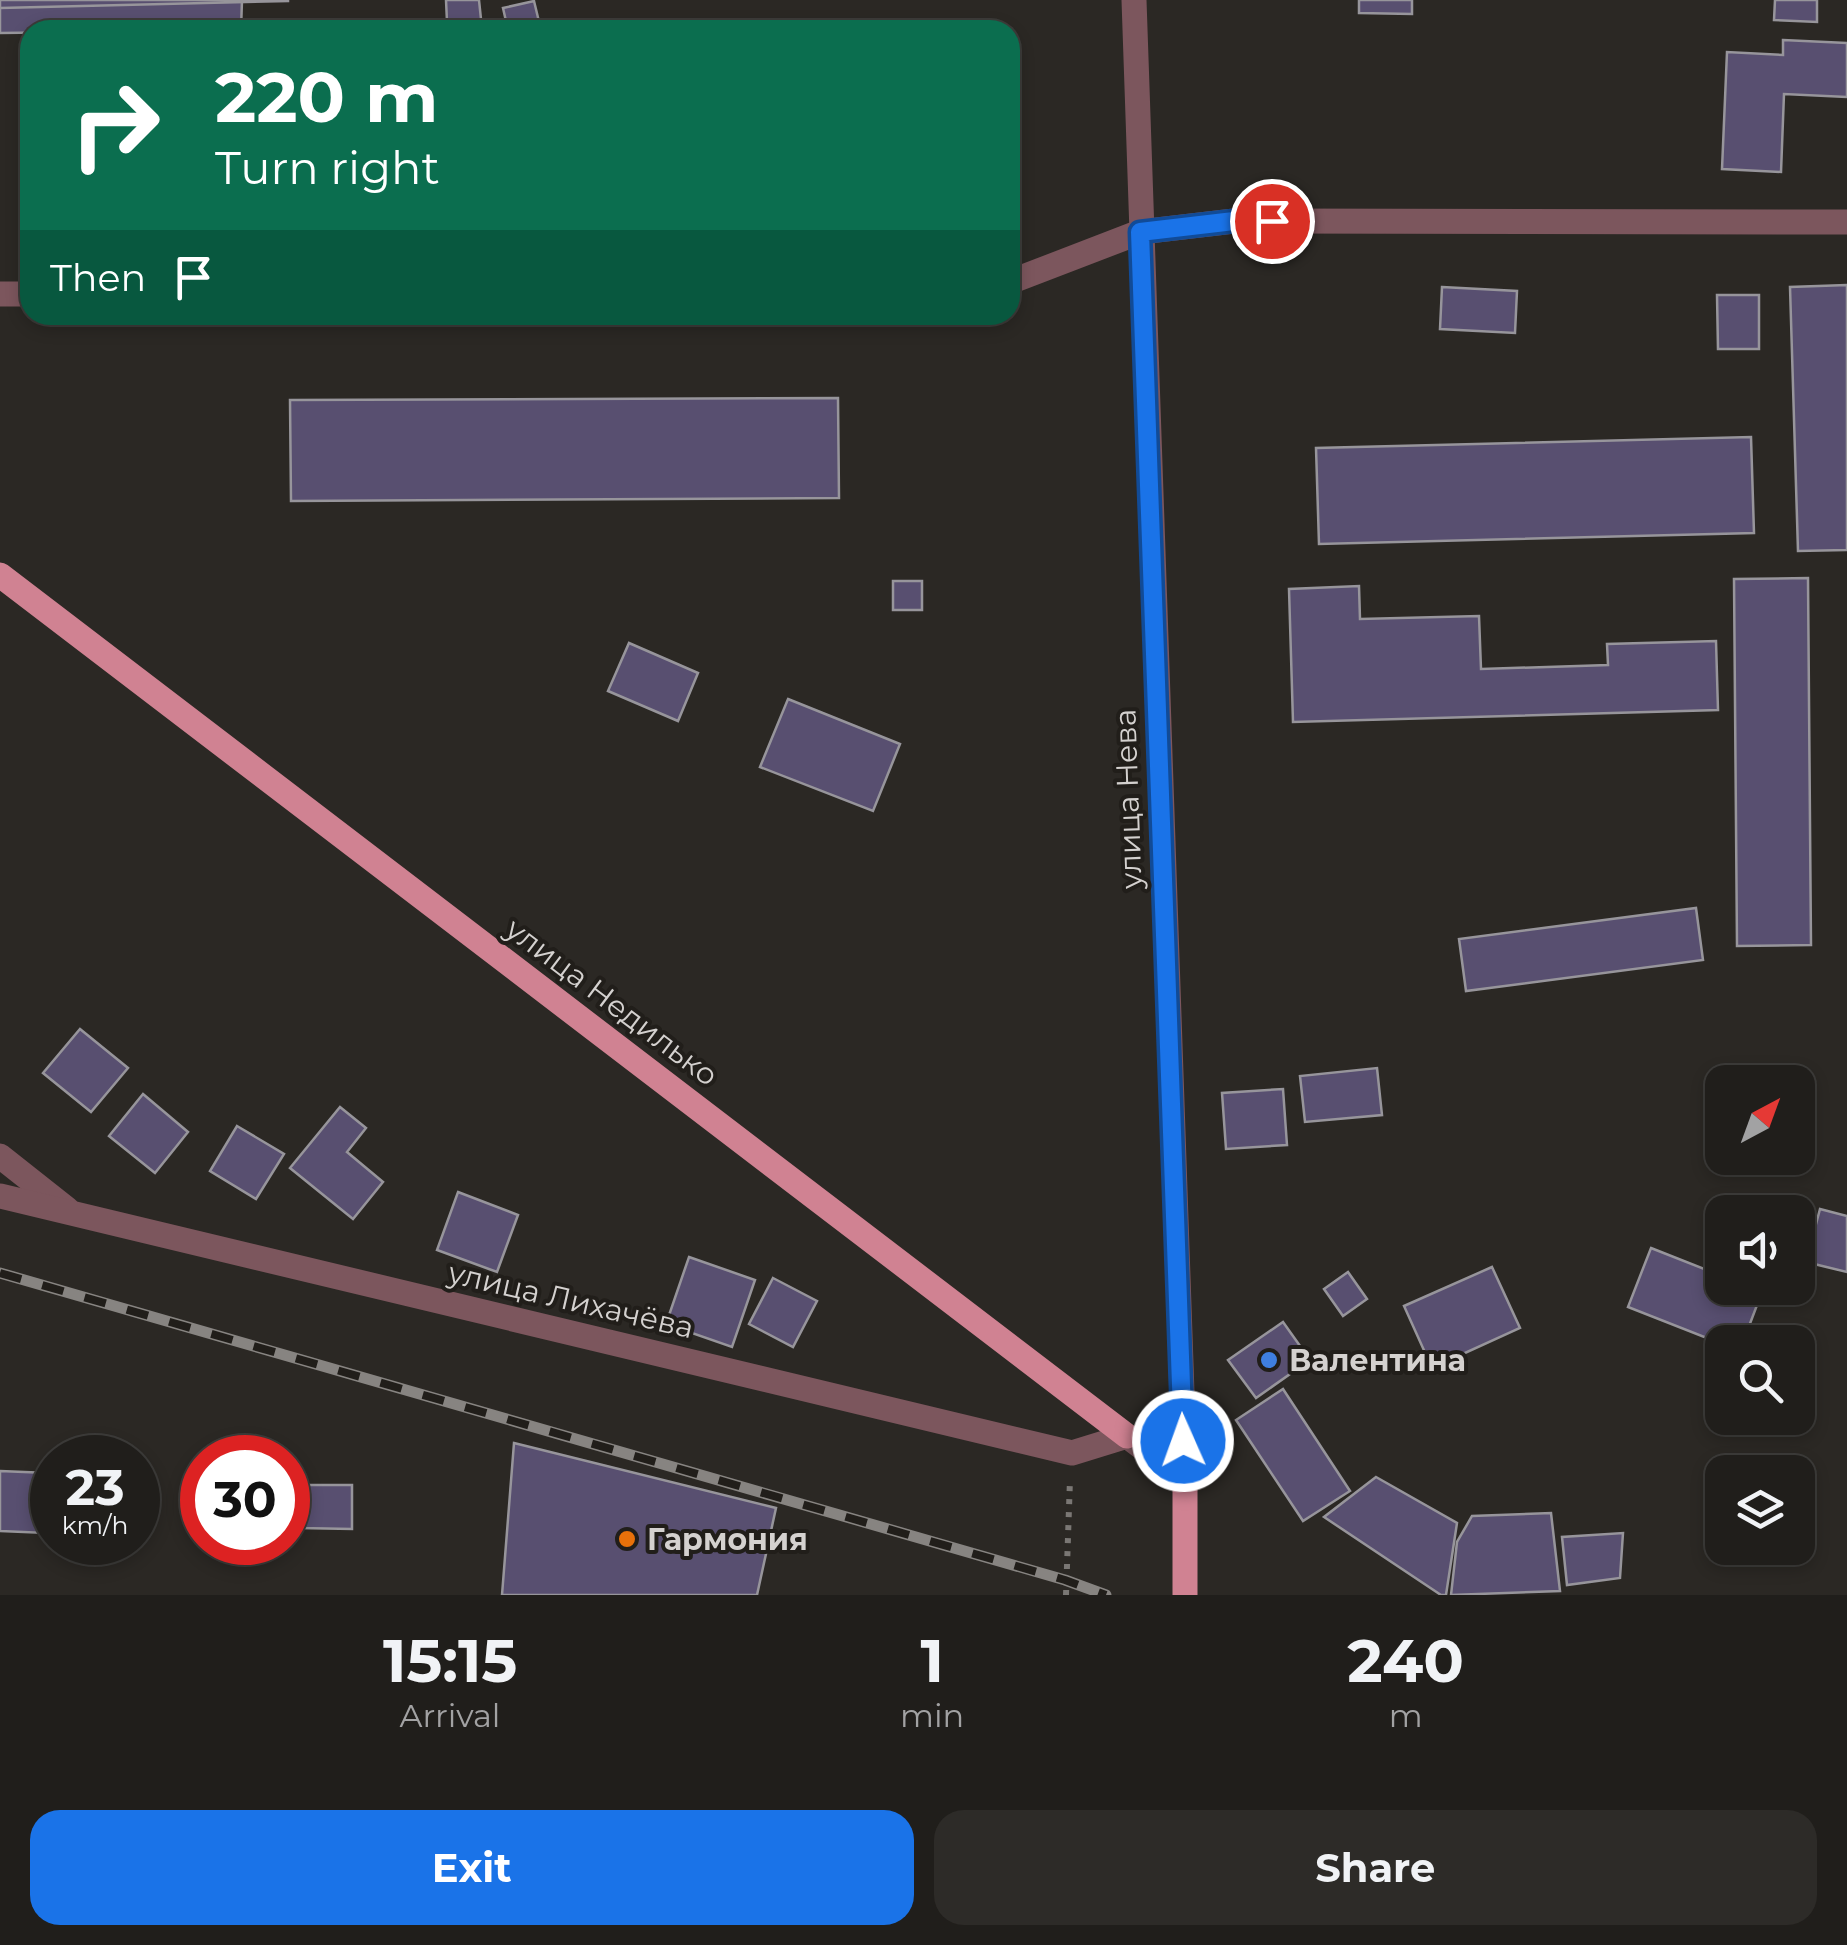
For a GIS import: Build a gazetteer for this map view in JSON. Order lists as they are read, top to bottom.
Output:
{
  "streets": {
    "main road": ["улица Нева", "улица Недилько"],
    "street": ["улица Лихачёва"]
  },
  "crossings": [
    ["улица Нева", "улица Недилько"]
  ],
  "places": ["Валентина", "Гармония"],
  "north": "top right",
  "page": {
    "turn": ["220 m", "Turn right"],
    "then": "Then",
    "speed": "23 km/h",
    "limit": "30",
    "eta": [
      "15:15",
      "Arrival",
      "1",
      "min",
      "240",
      "m"
    ],
    "buttons": ["Exit", "Share"]
  }
}
